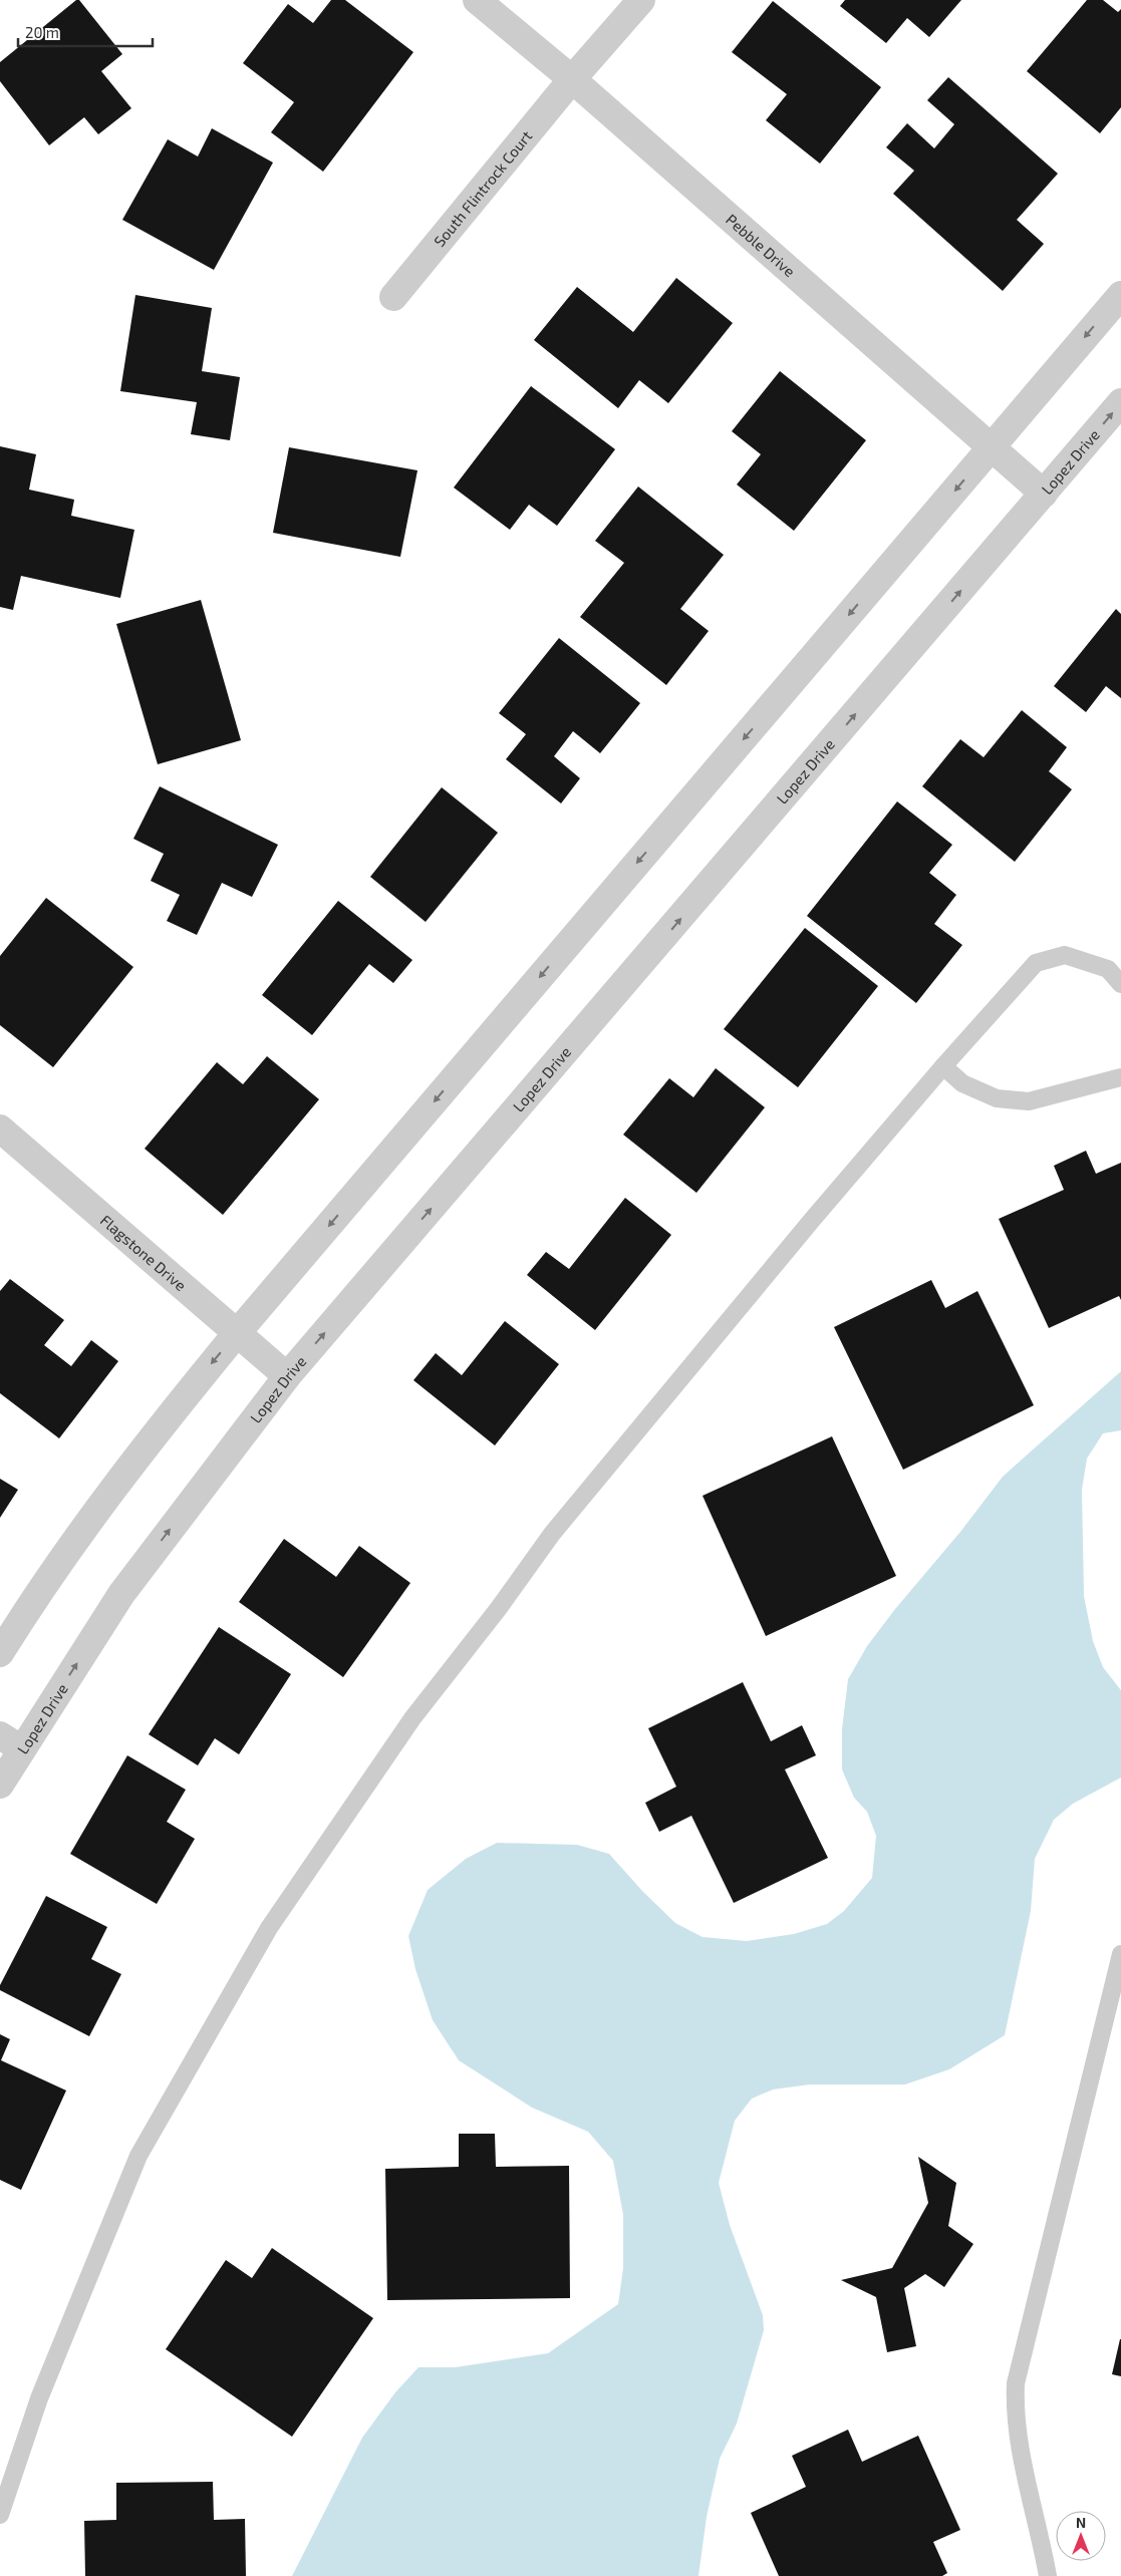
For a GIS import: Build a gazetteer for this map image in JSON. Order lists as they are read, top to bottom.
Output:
{
  "streets": {
    "street": [
      "South Flintrock Court",
      "Pebble Drive",
      "Lopez Drive",
      "Flagstone Drive"
    ]
  },
  "crossings": [
    ["South Flintrock Court", "Pebble Drive"],
    ["Pebble Drive", "Lopez Drive"],
    ["Lopez Drive", "Flagstone Drive"]
  ],
  "scale_bar": "20 m",
  "north": "top"
}
